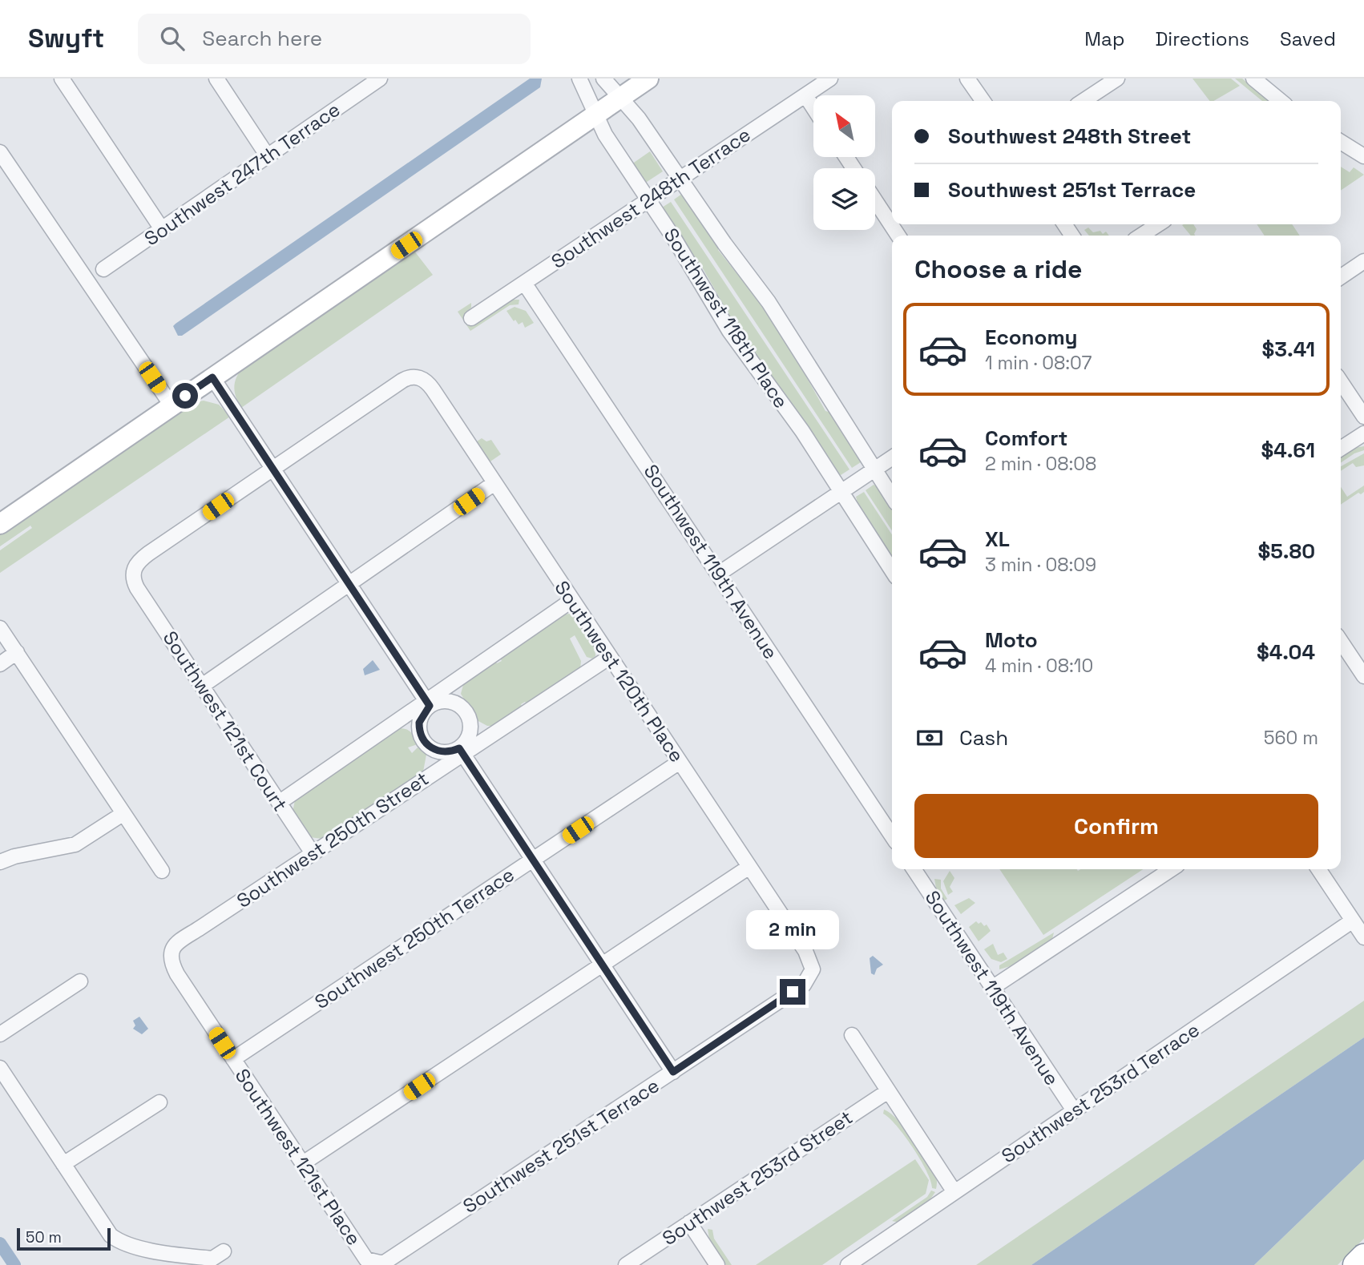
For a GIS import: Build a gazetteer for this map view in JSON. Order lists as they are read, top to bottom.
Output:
{
  "streets": {
    "street": [
      "Southwest 247th Terrace",
      "Southwest 248th Terrace",
      "Southwest 118th Place",
      "Southwest 119th Avenue",
      "Southwest 120th Place",
      "Southwest 121st Court",
      "Southwest 250th Street",
      "Southwest 250th Terrace",
      "Southwest 253rd Terrace",
      "Southwest 251st Terrace",
      "Southwest 121st Place",
      "Southwest 253rd Street"
    ]
  },
  "crossings": [
    ["Southwest 248th Terrace", "Southwest 118th Place"],
    ["Southwest 248th Terrace", "Southwest 119th Avenue"],
    ["Southwest 119th Avenue", "Southwest 253rd Terrace"],
    ["Southwest 120th Place", "Southwest 121st Court"],
    ["Southwest 120th Place", "Southwest 250th Street"],
    ["Southwest 120th Place", "Southwest 250th Terrace"],
    ["Southwest 120th Place", "Southwest 251st Terrace"],
    ["Southwest 121st Court", "Southwest 250th Street"],
    ["Southwest 250th Street", "Southwest 121st Place"],
    ["Southwest 250th Terrace", "Southwest 121st Place"],
    ["Southwest 251st Terrace", "Southwest 121st Place"]
  ],
  "scale_bar": "50 m",
  "north": "top left",
  "page": {
    "header": "Swyft",
    "search": "Search here",
    "nav": ["Map", "Directions", "Saved"],
    "banner": ["Southwest 248th Street", "Southwest 251st Terrace"],
    "heading": "Choose a ride",
    "list": [
      {
        "name": "Economy",
        "note": "1 min · 08:07",
        "value": "$3.41"
      },
      {
        "name": "Comfort",
        "note": "2 min · 08:08",
        "value": "$4.61"
      },
      {
        "name": "XL",
        "note": "3 min · 08:09",
        "value": "$5.80"
      },
      {
        "name": "Moto",
        "note": "4 min · 08:10",
        "value": "$4.04"
      }
    ],
    "pay": ["Cash", "560 m"],
    "buttons": "Confirm",
    "bubble": "2 min",
    "scale": "50 m"
  }
}
